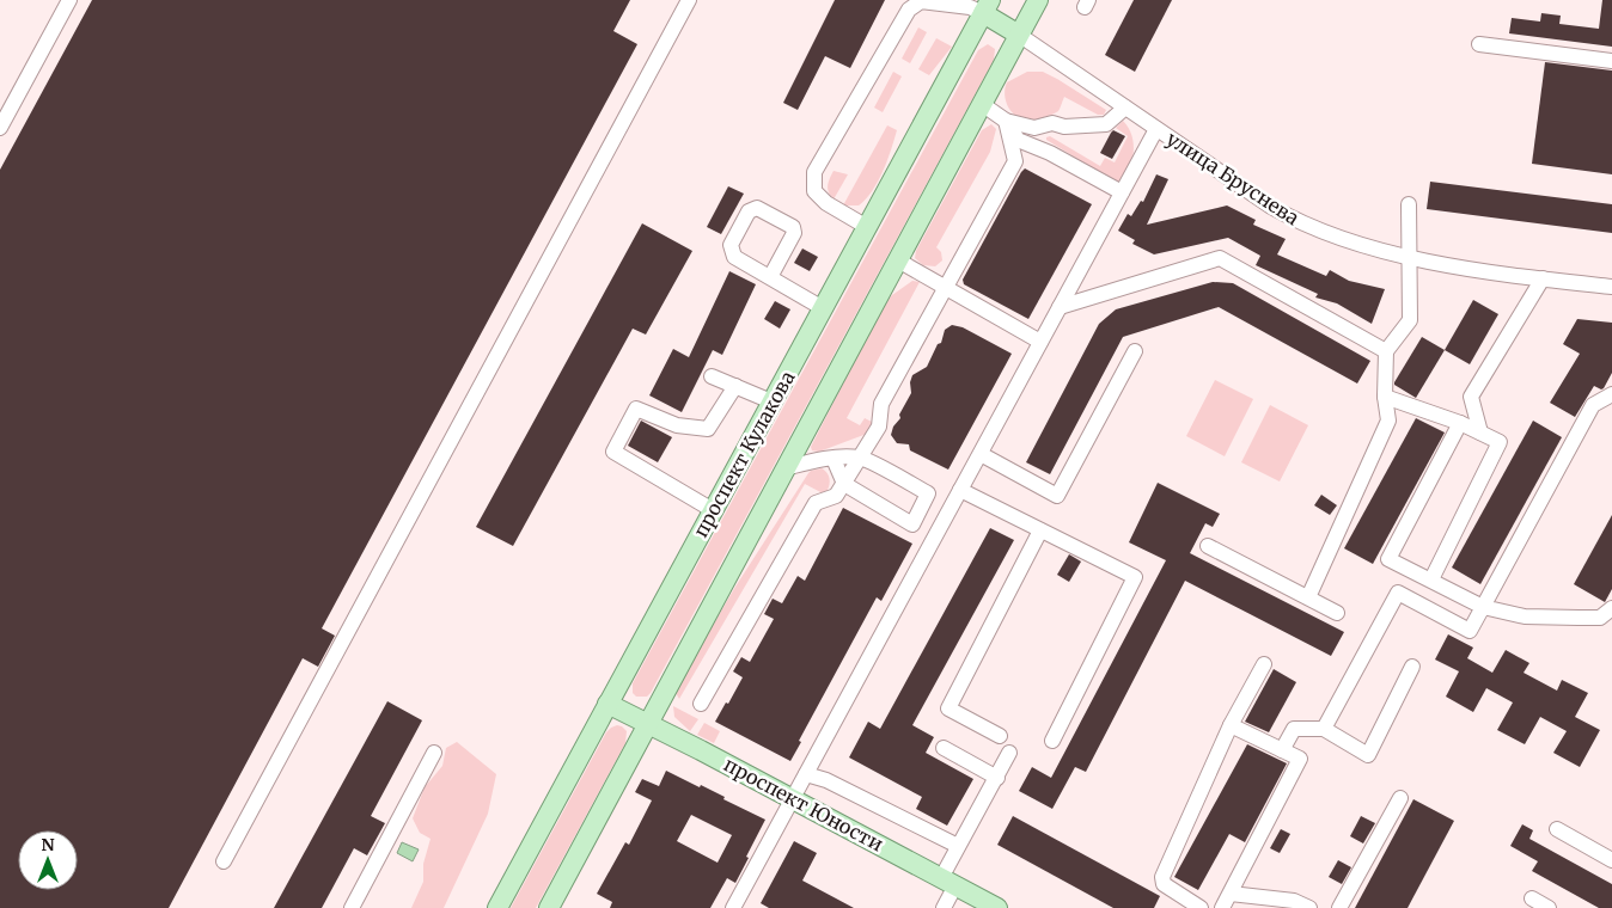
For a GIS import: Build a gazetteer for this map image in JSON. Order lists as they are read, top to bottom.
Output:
{
  "streets": {
    "main road": ["проспект Кулакова", "проспект Юности"],
    "street": ["улица Бруснева"]
  },
  "crossings": [
    ["проспект Кулакова", "проспект Юности"]
  ],
  "north": "top"
}
